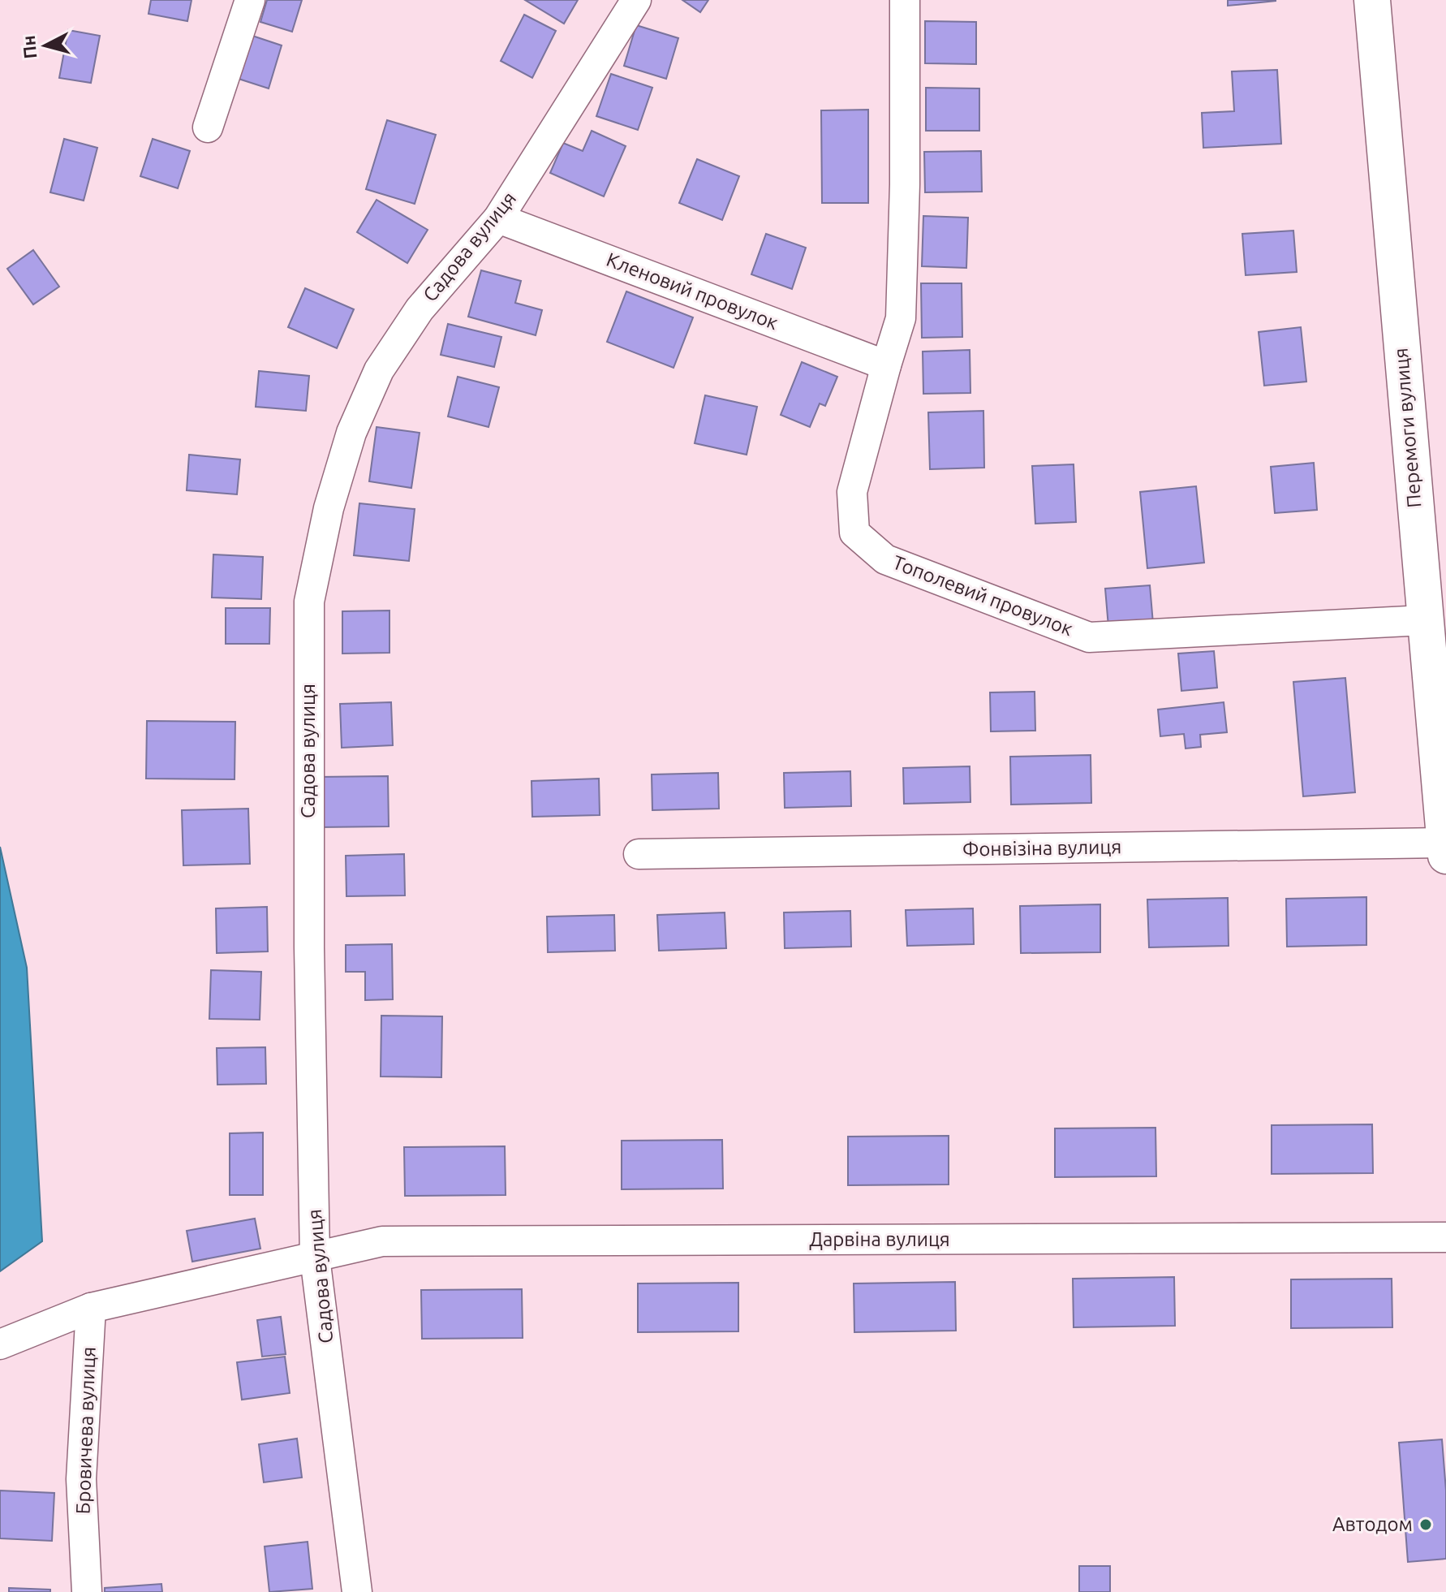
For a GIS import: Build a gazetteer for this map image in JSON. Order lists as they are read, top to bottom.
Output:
{
  "streets": {
    "main road": ["Перемоги вулиця"],
    "street": [
      "Садова вулиця",
      "Кленовий провулок",
      "Тополевий провулок",
      "Фонвізіна вулиця",
      "Дарвіна вулиця",
      "Бровичева вулиця"
    ]
  },
  "crossings": [
    ["Садова вулиця", "Кленовий провулок"],
    ["Садова вулиця", "Дарвіна вулиця"],
    ["Кленовий провулок", "Тополевий провулок"],
    ["Перемоги вулиця", "Тополевий провулок"],
    ["Перемоги вулиця", "Фонвізіна вулиця"],
    ["Дарвіна вулиця", "Бровичева вулиця"]
  ],
  "places": ["Автодом"],
  "north": "left"
}
